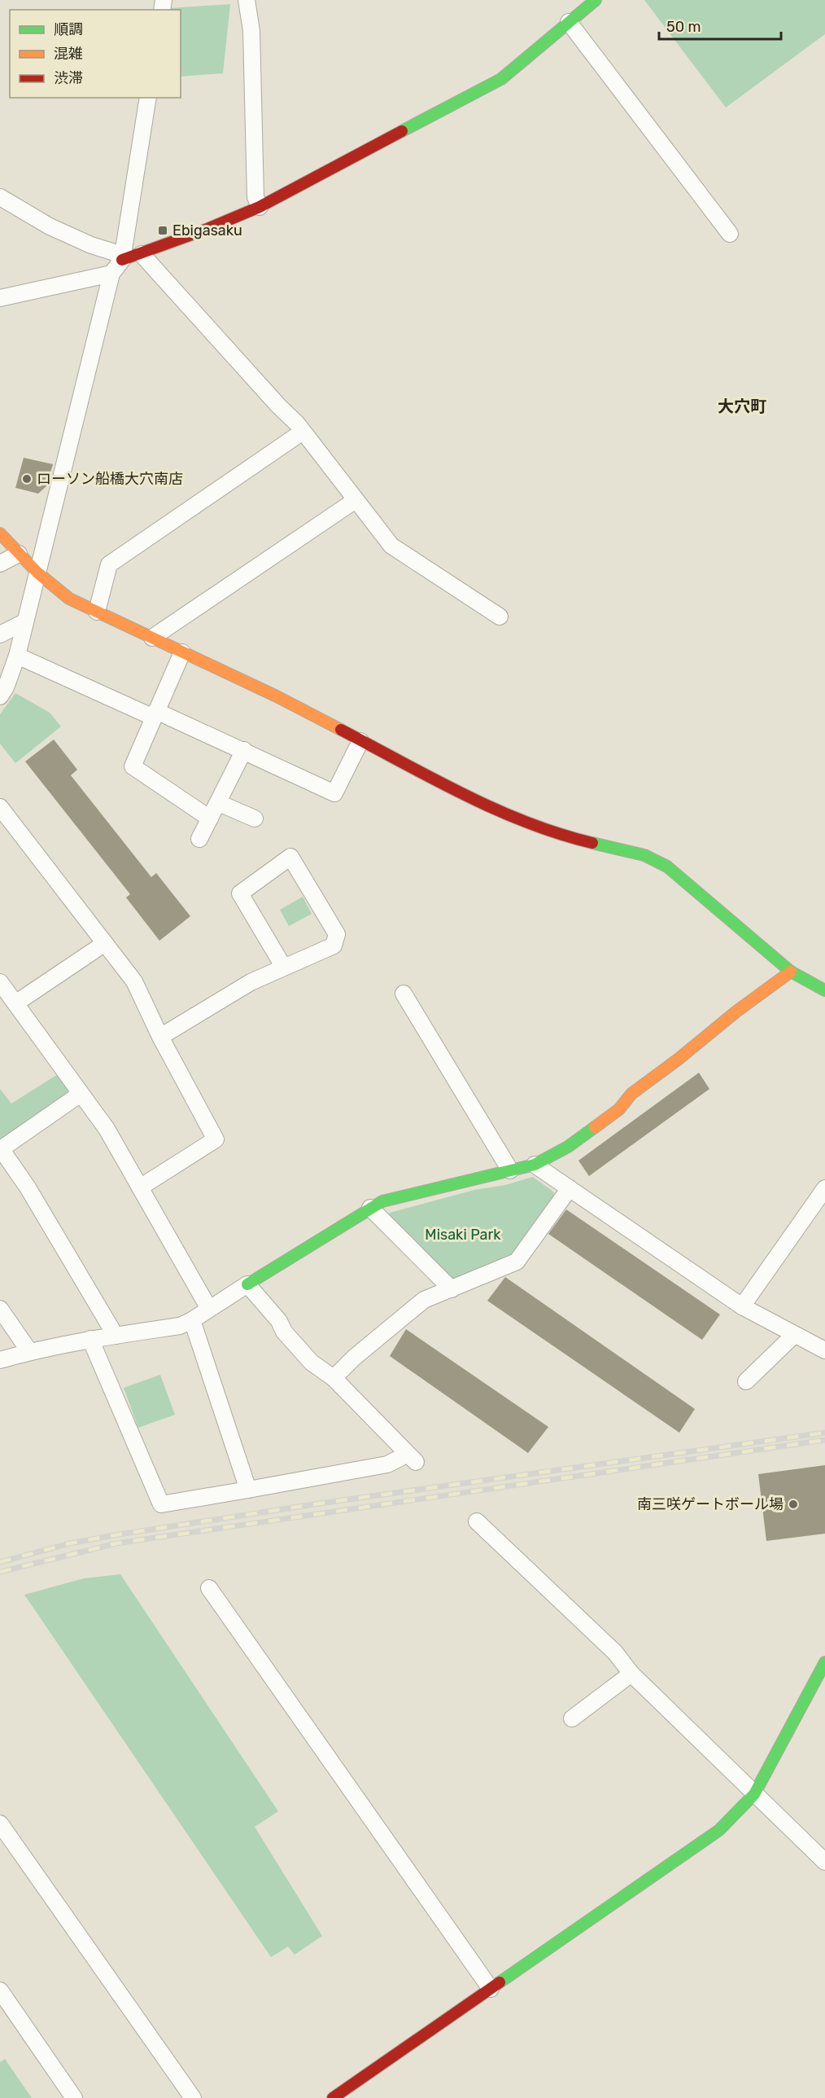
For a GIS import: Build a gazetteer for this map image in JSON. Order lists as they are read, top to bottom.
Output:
{
  "districts": ["大穴町"],
  "parks": ["Misaki Park"],
  "places": {
    "transit": ["Ebigasaku"],
    "other": ["ローソン船橋大穴南店", "南三咲ゲートボール場"]
  },
  "legend": ["順調", "混雑", "渋滞"],
  "scale_bar": "50 m"
}
